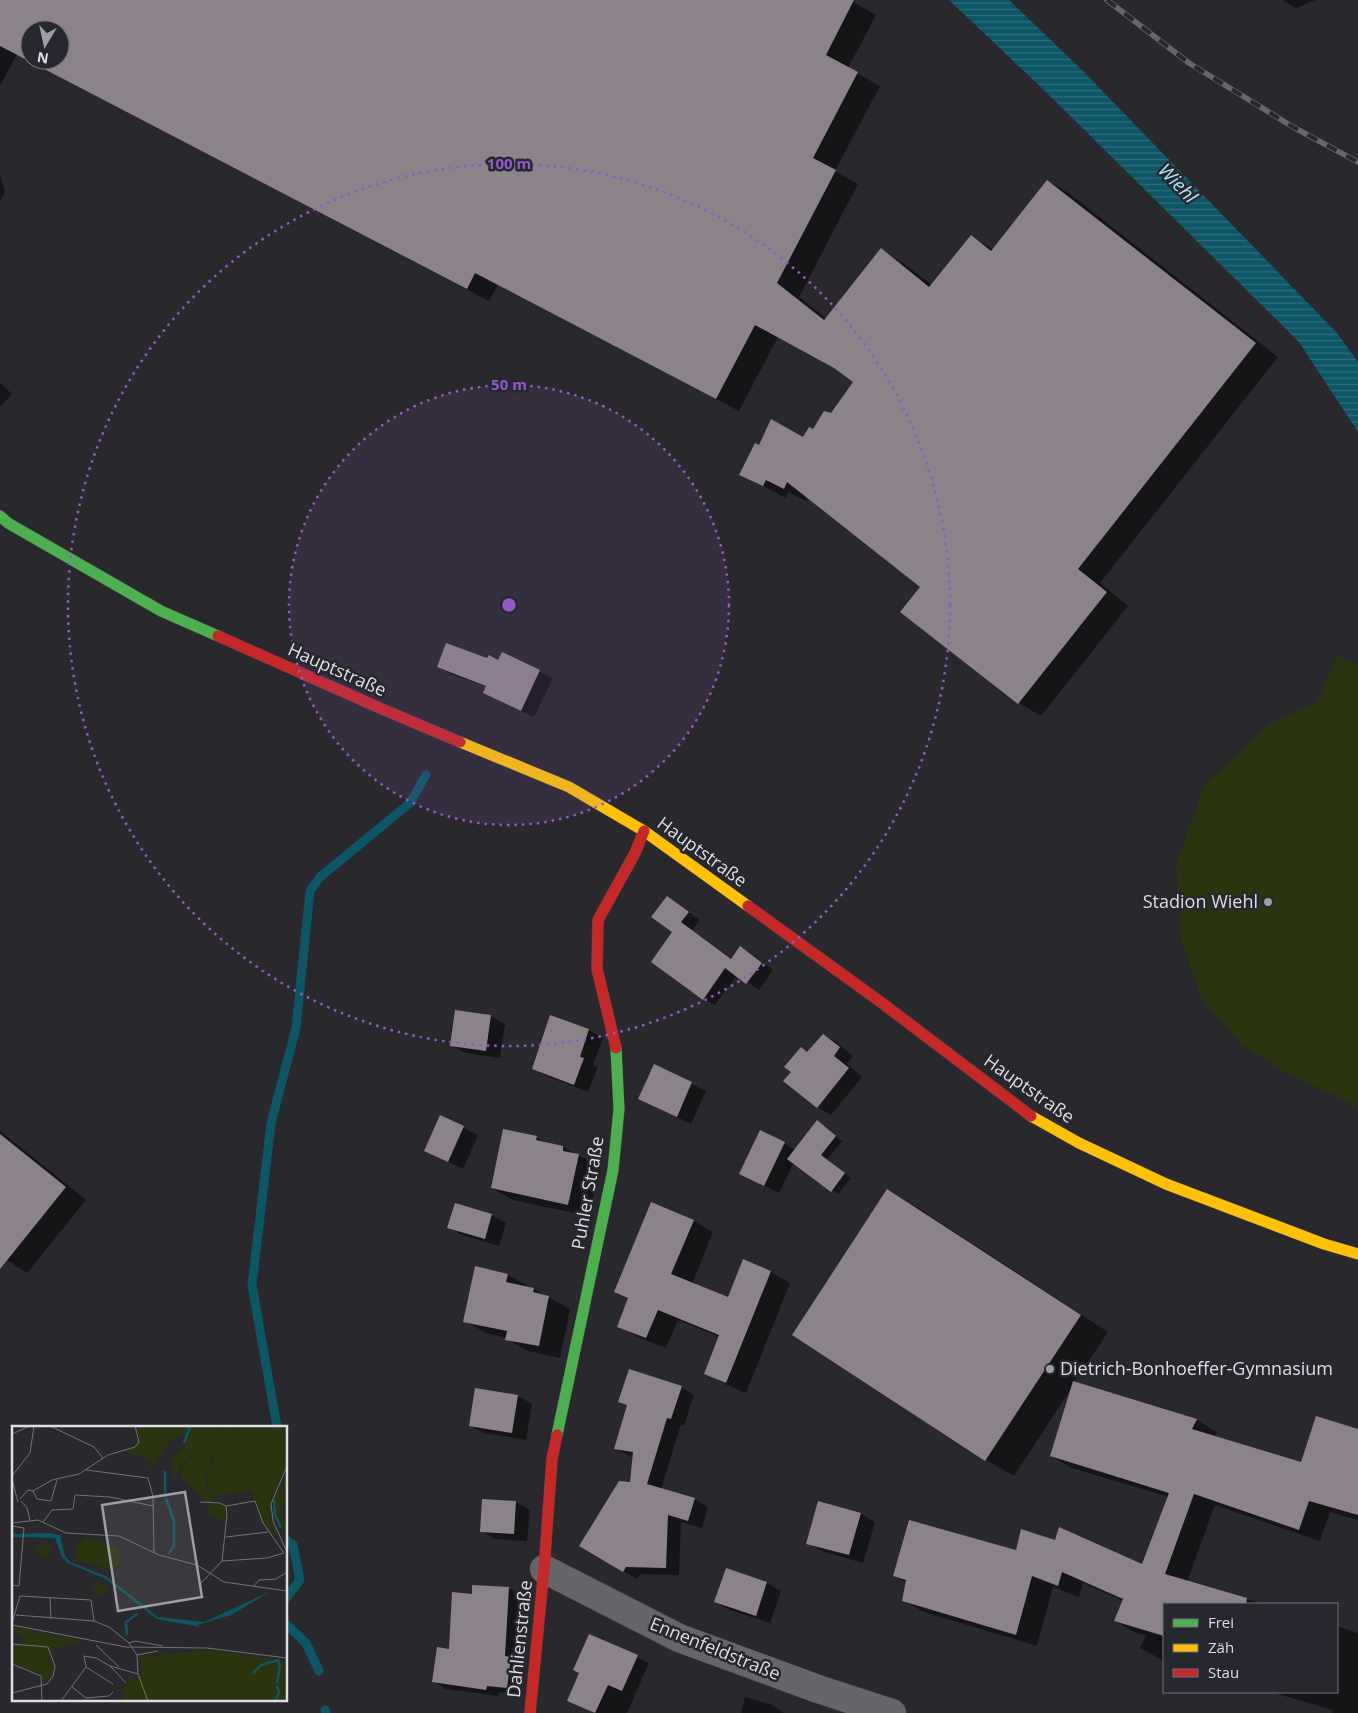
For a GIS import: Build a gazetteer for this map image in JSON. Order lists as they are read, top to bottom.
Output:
{
  "streets": {
    "street": [
      "Hauptstraße",
      "Puhler Straße",
      "Dahlienstraße",
      "Ennenfeldstraße"
    ]
  },
  "crossings": [
    ["Hauptstraße", "Puhler Straße"],
    ["Puhler Straße", "Dahlienstraße"],
    ["Puhler Straße", "Ennenfeldstraße"],
    ["Dahlienstraße", "Ennenfeldstraße"]
  ],
  "water": ["Wiehl"],
  "places": ["Stadion Wiehl", "Dietrich-Bonhoeffer-Gymnasium"],
  "legend": ["Frei", "Zäh", "Stau"],
  "north": "bottom",
  "rings": ["100 m", "50 m"]
}
